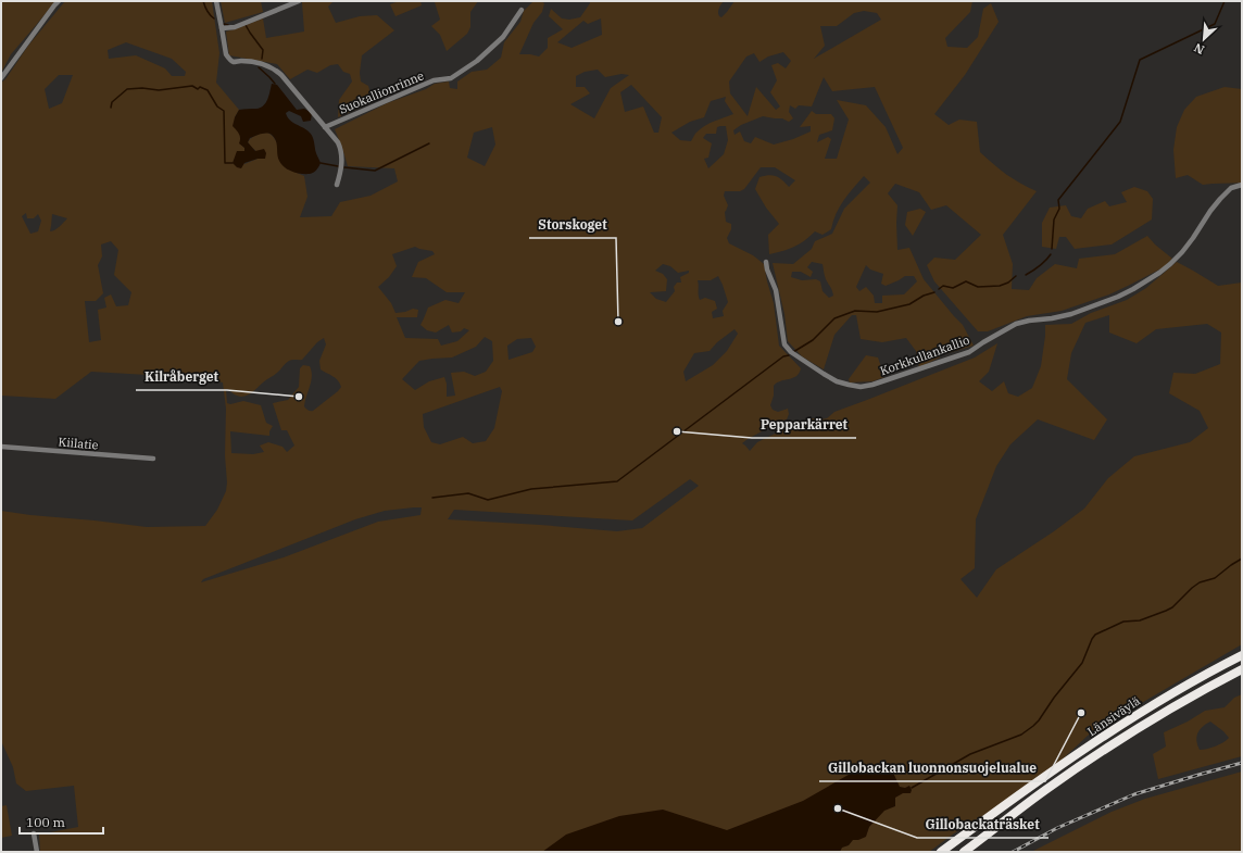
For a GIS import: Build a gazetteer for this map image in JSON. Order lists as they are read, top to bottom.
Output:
{
  "streets": {
    "highway": ["Länsiväylä"],
    "street": ["Suokallionrinne", "Korkkullankallio", "Kiilatie"]
  },
  "places": [
    "Storskoget",
    "Kilråberget",
    "Pepparkärret",
    "Gillobackan luonnonsuojelualue",
    "Gillobackaträsket"
  ],
  "scale_bar": "100 m",
  "north": "bottom left"
}
